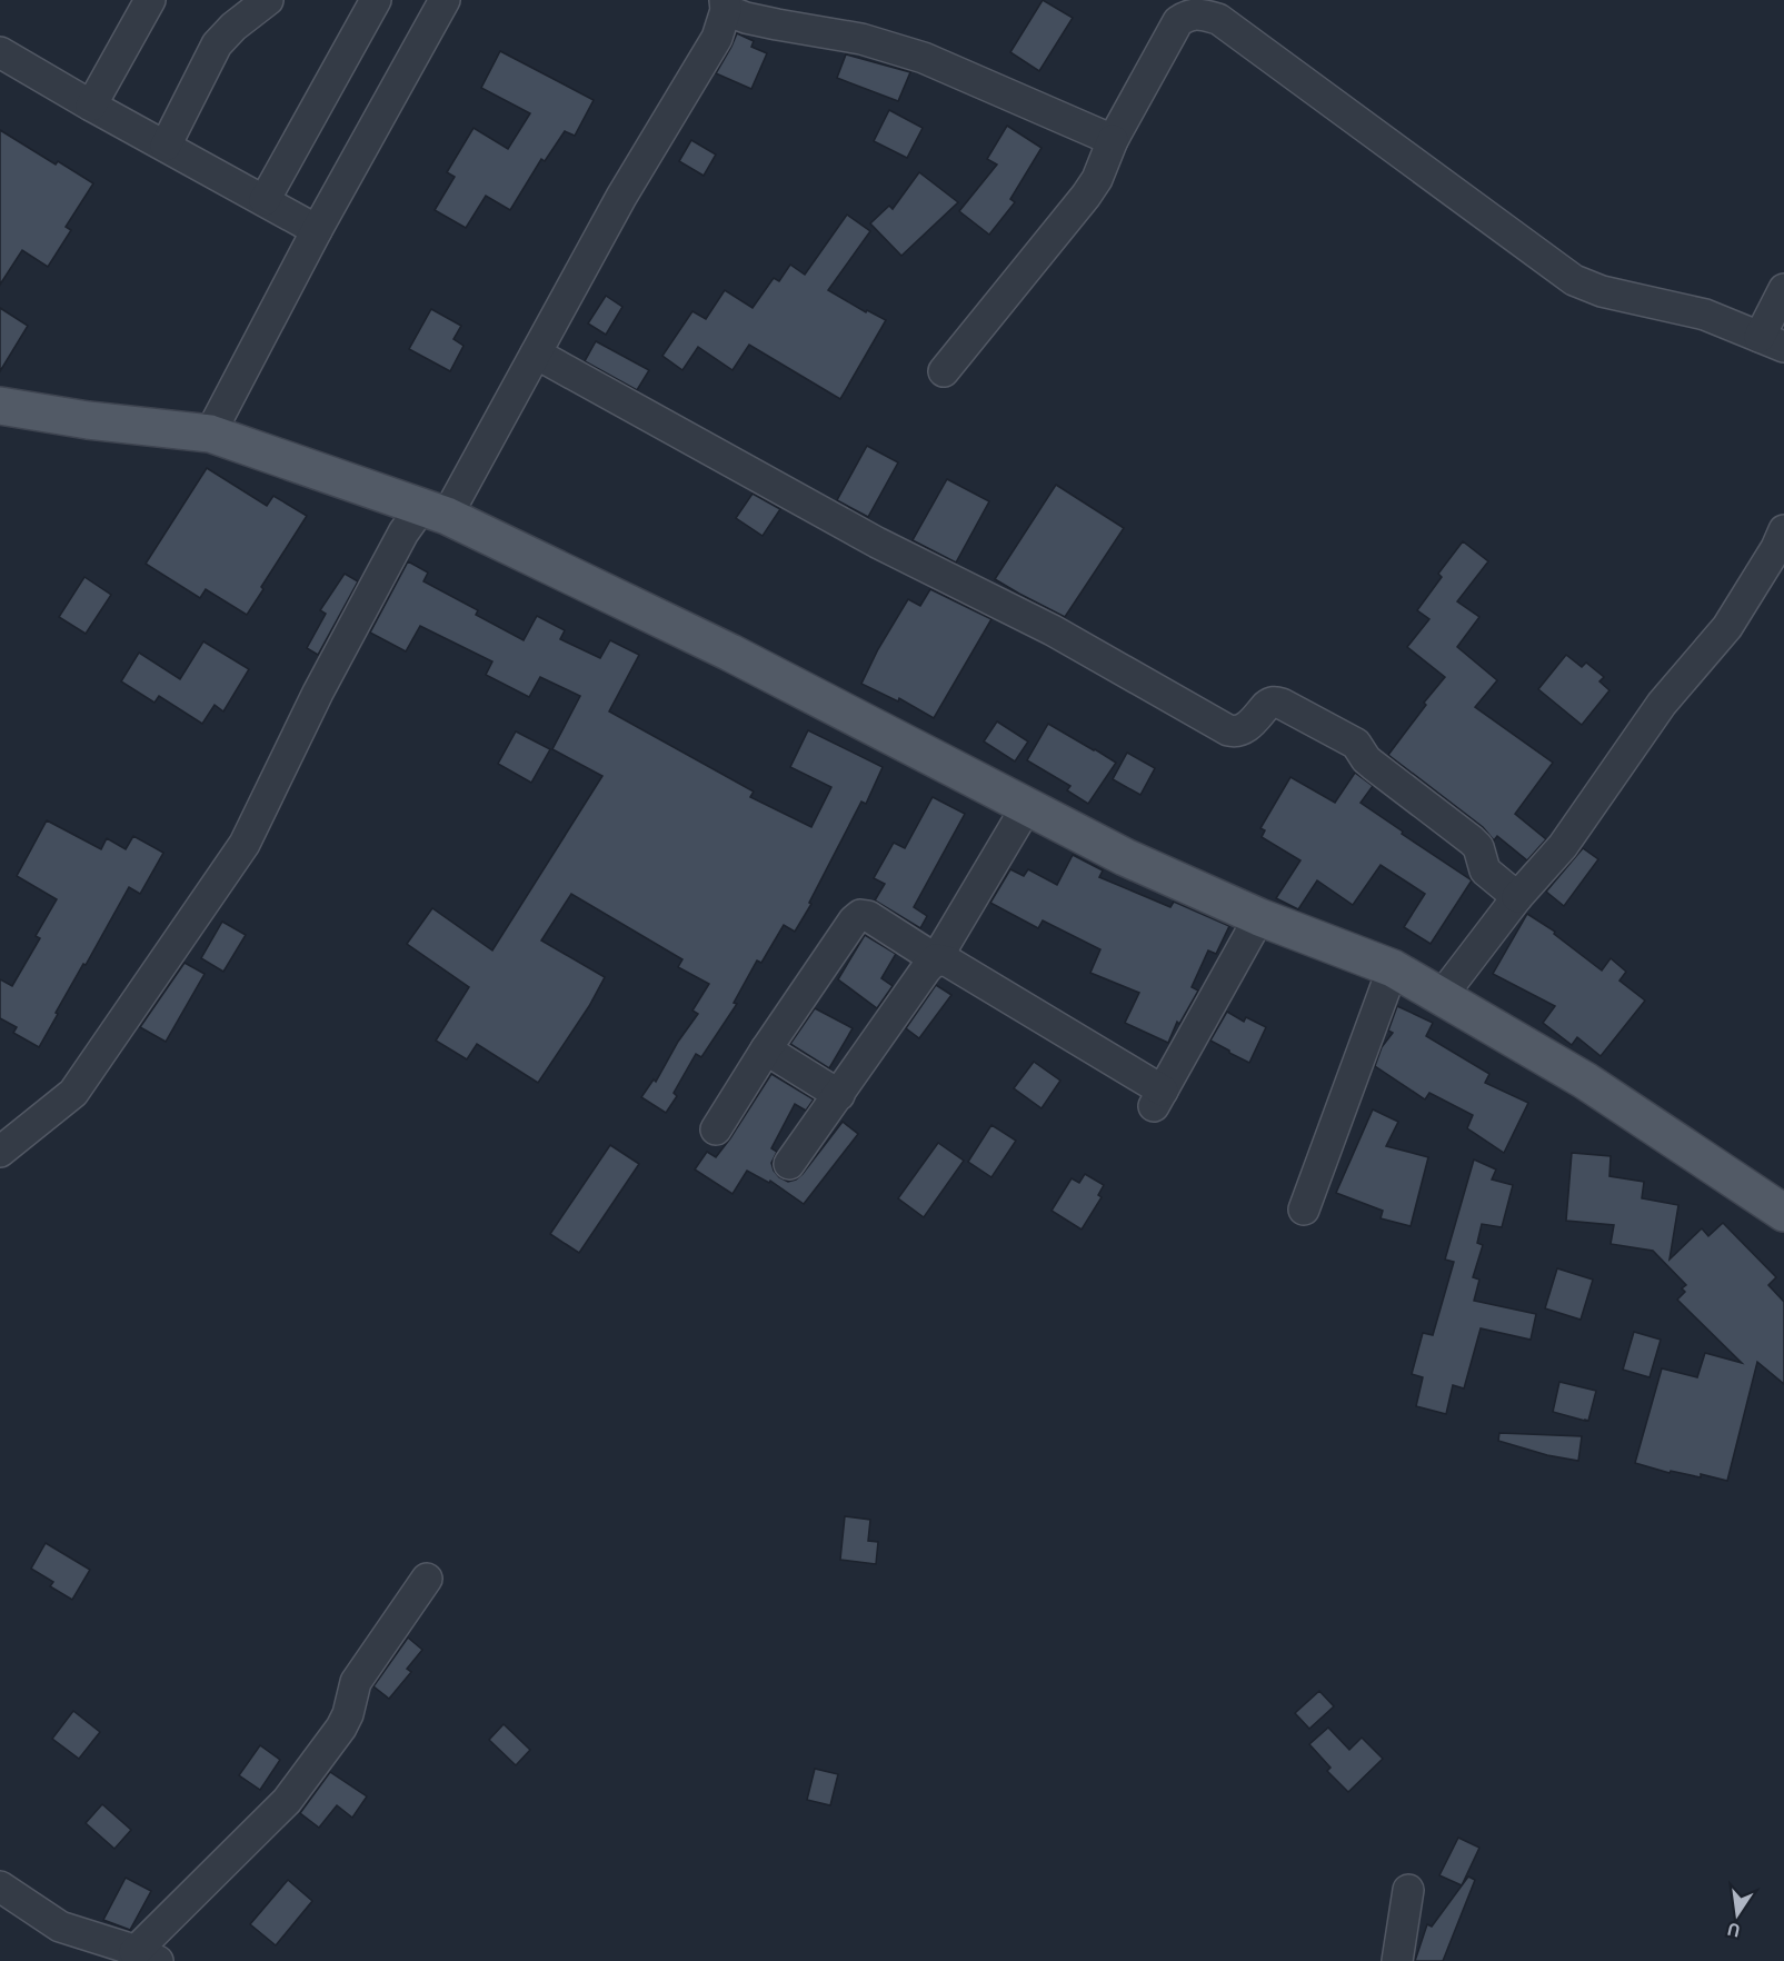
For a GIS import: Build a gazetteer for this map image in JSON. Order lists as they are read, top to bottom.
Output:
{
  "north": "bottom"
}
